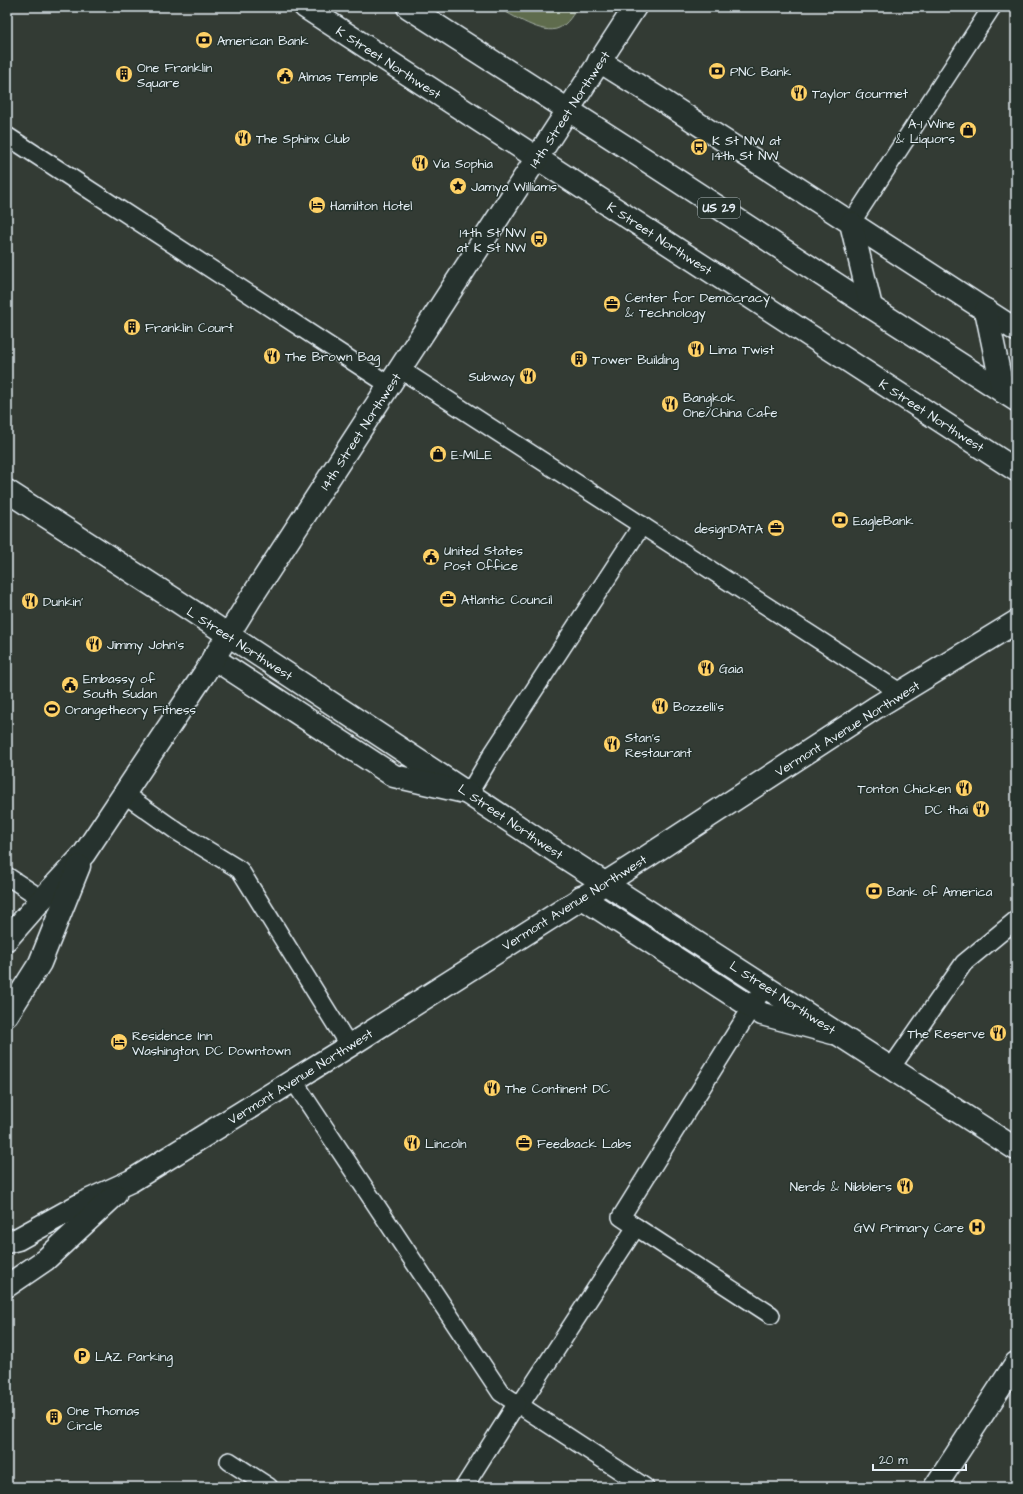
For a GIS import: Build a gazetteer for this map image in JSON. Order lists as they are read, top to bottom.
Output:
{
  "streets": {
    "main road": [
      "K Street Northwest",
      "14th Street Northwest",
      "US 29",
      "L Street Northwest",
      "Vermont Avenue Northwest"
    ]
  },
  "crossings": [
    ["K Street Northwest", "14th Street Northwest"],
    ["14th Street Northwest", "US 29"],
    ["14th Street Northwest", "L Street Northwest"],
    ["L Street Northwest", "Vermont Avenue Northwest"]
  ],
  "places": {
    "bank": [
      "American Bank",
      "PNC Bank",
      "EagleBank",
      "Bank of America"
    ],
    "building": [
      "One Franklin Square",
      "Franklin Court",
      "Tower Building",
      "One Thomas Circle"
    ],
    "public building": ["Almas Temple", "United States Post Office", "Embassy of South Sudan"],
    "restaurant": [
      "Taylor Gourmet",
      "The Sphinx Club",
      "Via Sophia",
      "Lima Twist",
      "The Brown Bag",
      "Subway",
      "Bangkok One/China Cafe",
      "Dunkin'",
      "Jimmy John's",
      "Gaia",
      "Bozzelli's",
      "Stan's Restaurant",
      "Tonton Chicken",
      "DC thai",
      "The Reserve",
      "The Continent DC",
      "Lincoln",
      "Nerds & Nibblers"
    ],
    "shop": ["A-1 Wine & Liquors", "E-MILE"],
    "bus stop": ["K St NW at 14th St NW", "14th St NW at K St NW"],
    "place": ["Jamya Williams"],
    "hotel": ["Hamilton Hotel", "Residence Inn Washington, DC Downtown"],
    "office": [
      "Center for Democracy & Technology",
      "designDATA",
      "Atlantic Council",
      "Feedback Labs"
    ],
    "sports": ["Orangetheory Fitness"],
    "hospital": ["GW Primary Care"],
    "parking": ["LAZ Parking"]
  },
  "scale_bar": "20 m"
}
